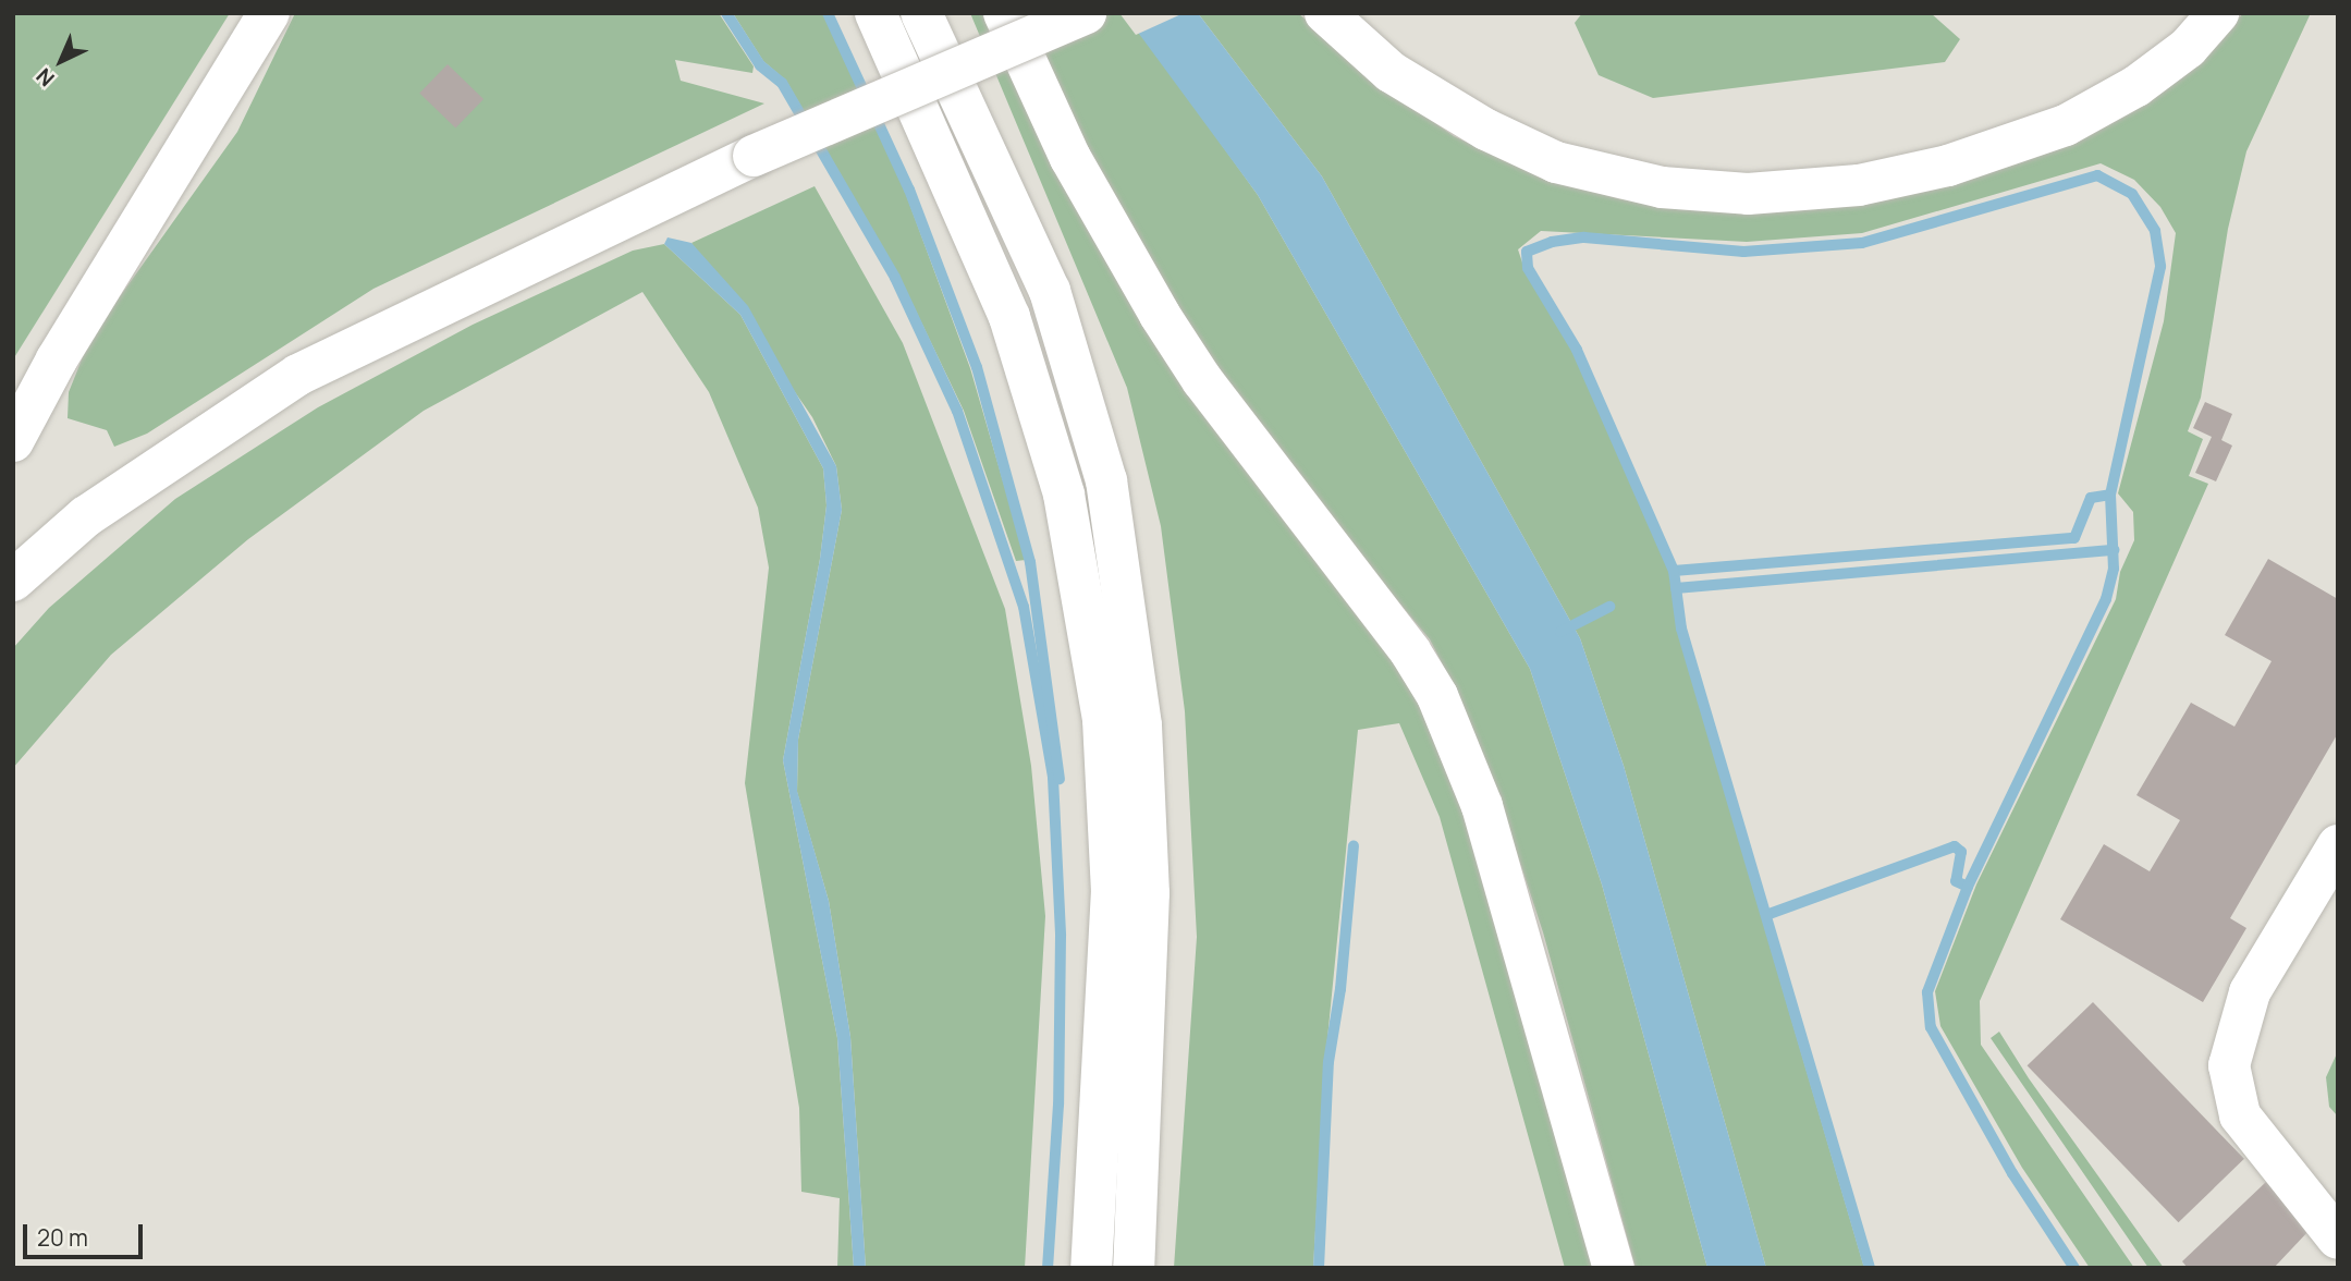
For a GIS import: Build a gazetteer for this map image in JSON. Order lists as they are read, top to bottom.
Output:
{
  "scale_bar": "20 m",
  "north": "bottom left"
}
